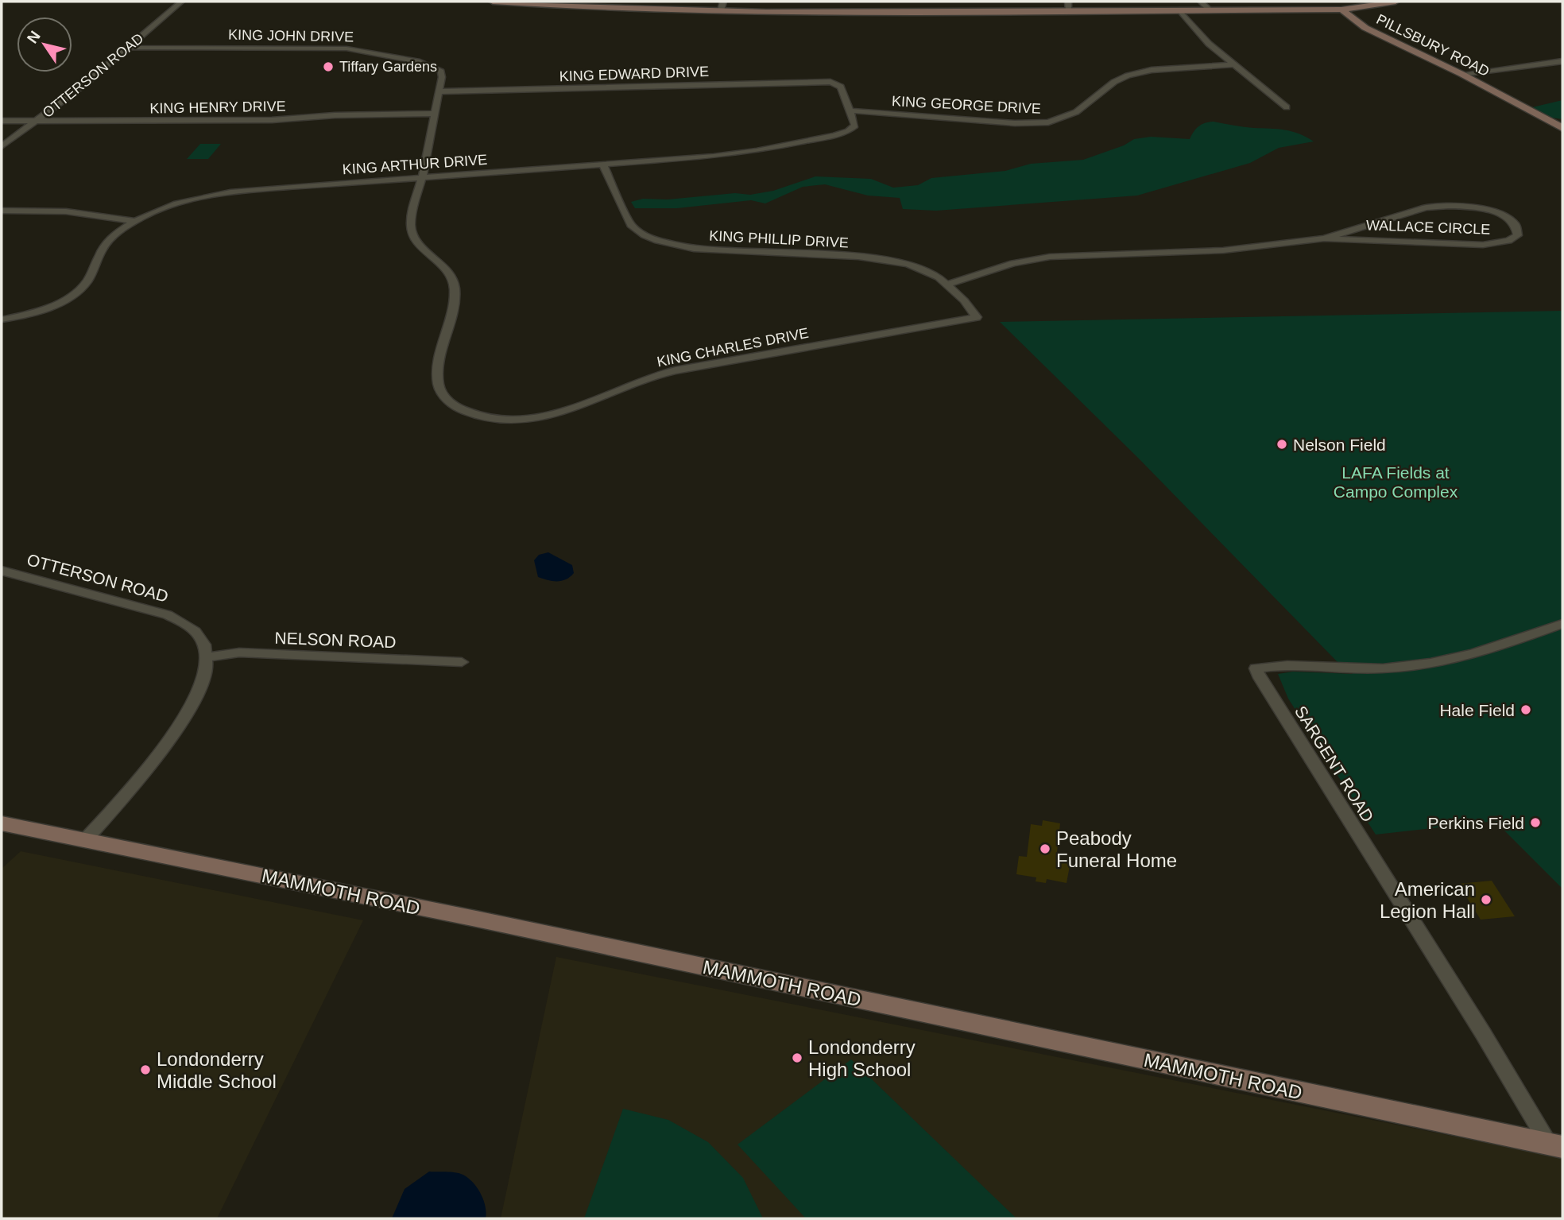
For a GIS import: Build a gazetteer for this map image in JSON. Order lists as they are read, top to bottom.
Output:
{
  "streets": {
    "street": [
      "KING JOHN DRIVE",
      "PILLSBURY ROAD",
      "KING EDWARD DRIVE",
      "OTTERSON ROAD",
      "KING GEORGE DRIVE",
      "KING HENRY DRIVE",
      "KING ARTHUR DRIVE",
      "WALLACE CIRCLE",
      "KING PHILLIP DRIVE",
      "KING CHARLES DRIVE",
      "NELSON ROAD",
      "SARGENT ROAD",
      "MAMMOTH ROAD"
    ]
  },
  "crossings": [
    ["KING JOHN DRIVE", "KING EDWARD DRIVE"],
    ["KING JOHN DRIVE", "OTTERSON ROAD"],
    ["KING JOHN DRIVE", "KING HENRY DRIVE"],
    ["KING JOHN DRIVE", "KING ARTHUR DRIVE"],
    ["KING JOHN DRIVE", "KING CHARLES DRIVE"],
    ["KING EDWARD DRIVE", "KING GEORGE DRIVE"],
    ["KING EDWARD DRIVE", "KING ARTHUR DRIVE"],
    ["OTTERSON ROAD", "KING HENRY DRIVE"],
    ["OTTERSON ROAD", "NELSON ROAD"],
    ["KING GEORGE DRIVE", "KING ARTHUR DRIVE"],
    ["KING ARTHUR DRIVE", "KING PHILLIP DRIVE"],
    ["KING ARTHUR DRIVE", "KING CHARLES DRIVE"],
    ["WALLACE CIRCLE", "KING PHILLIP DRIVE"],
    ["KING PHILLIP DRIVE", "KING CHARLES DRIVE"],
    ["SARGENT ROAD", "MAMMOTH ROAD"]
  ],
  "parks": ["LAFA Fields at Campo Complex"],
  "places": [
    "Tiffary Gardens",
    "Nelson Field",
    "Hale Field",
    "Perkins Field",
    "Peabody Funeral Home",
    "American Legion Hall",
    "Londonderry High School",
    "Londonderry Middle School"
  ],
  "north": "top left"
}
